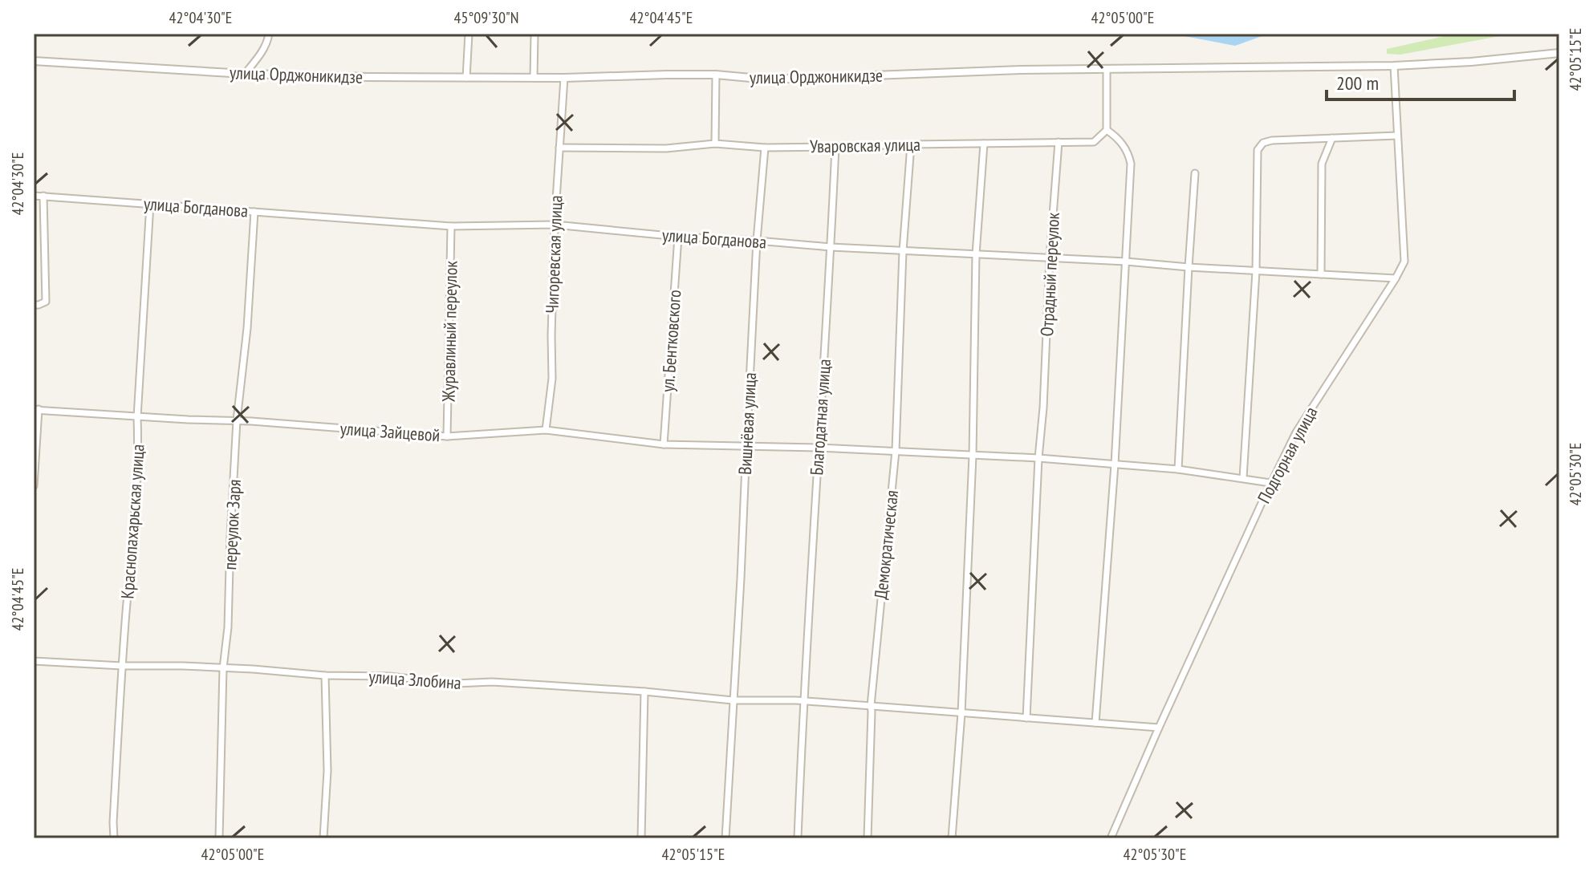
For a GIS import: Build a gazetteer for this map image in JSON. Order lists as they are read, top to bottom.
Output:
{
  "streets": {
    "street": [
      "улица Орджоникидзе",
      "Уваровская улица",
      "улица Богданова",
      "Чигоревская улица",
      "Отрадный переулок",
      "Журавлиный переулок",
      "ул. Бентковского",
      "Благодатная улица",
      "Вишнёвая улица",
      "улица Зайцевой",
      "Подгорная улица",
      "Краснопахарьская улица",
      "переулок Заря",
      "Демократическая",
      "улица Злобина"
    ]
  },
  "crossings": [
    ["улица Орджоникидзе", "Чигоревская улица"],
    ["улица Орджоникидзе", "Подгорная улица"],
    ["Уваровская улица", "Чигоревская улица"],
    ["Уваровская улица", "Отрадный переулок"],
    ["Уваровская улица", "Благодатная улица"],
    ["Уваровская улица", "Вишнёвая улица"],
    ["Уваровская улица", "Демократическая"],
    ["улица Богданова", "Чигоревская улица"],
    ["улица Богданова", "Отрадный переулок"],
    ["улица Богданова", "Журавлиный переулок"],
    ["улица Богданова", "ул. Бентковского"],
    ["улица Богданова", "Благодатная улица"],
    ["улица Богданова", "Вишнёвая улица"],
    ["улица Богданова", "Подгорная улица"],
    ["улица Богданова", "Краснопахарьская улица"],
    ["улица Богданова", "переулок Заря"],
    ["улица Богданова", "Демократическая"],
    ["Чигоревская улица", "улица Зайцевой"],
    ["Отрадный переулок", "улица Зайцевой"],
    ["Отрадный переулок", "улица Злобина"],
    ["Журавлиный переулок", "улица Зайцевой"],
    ["ул. Бентковского", "улица Зайцевой"],
    ["Благодатная улица", "улица Зайцевой"],
    ["Благодатная улица", "улица Злобина"],
    ["Вишнёвая улица", "улица Зайцевой"],
    ["Вишнёвая улица", "улица Злобина"],
    ["улица Зайцевой", "Подгорная улица"],
    ["улица Зайцевой", "Краснопахарьская улица"],
    ["улица Зайцевой", "переулок Заря"],
    ["улица Зайцевой", "Демократическая"],
    ["Подгорная улица", "улица Злобина"],
    ["Краснопахарьская улица", "улица Злобина"],
    ["переулок Заря", "улица Злобина"],
    ["Демократическая", "улица Злобина"]
  ],
  "scale_bar": "200 m",
  "coordinates": [
    "42°04'30\"E",
    "45°09'30\"N",
    "42°04'45\"E",
    "42°05'00\"E",
    "42°05'15\"E",
    "42°05'30\"E"
  ]
}
